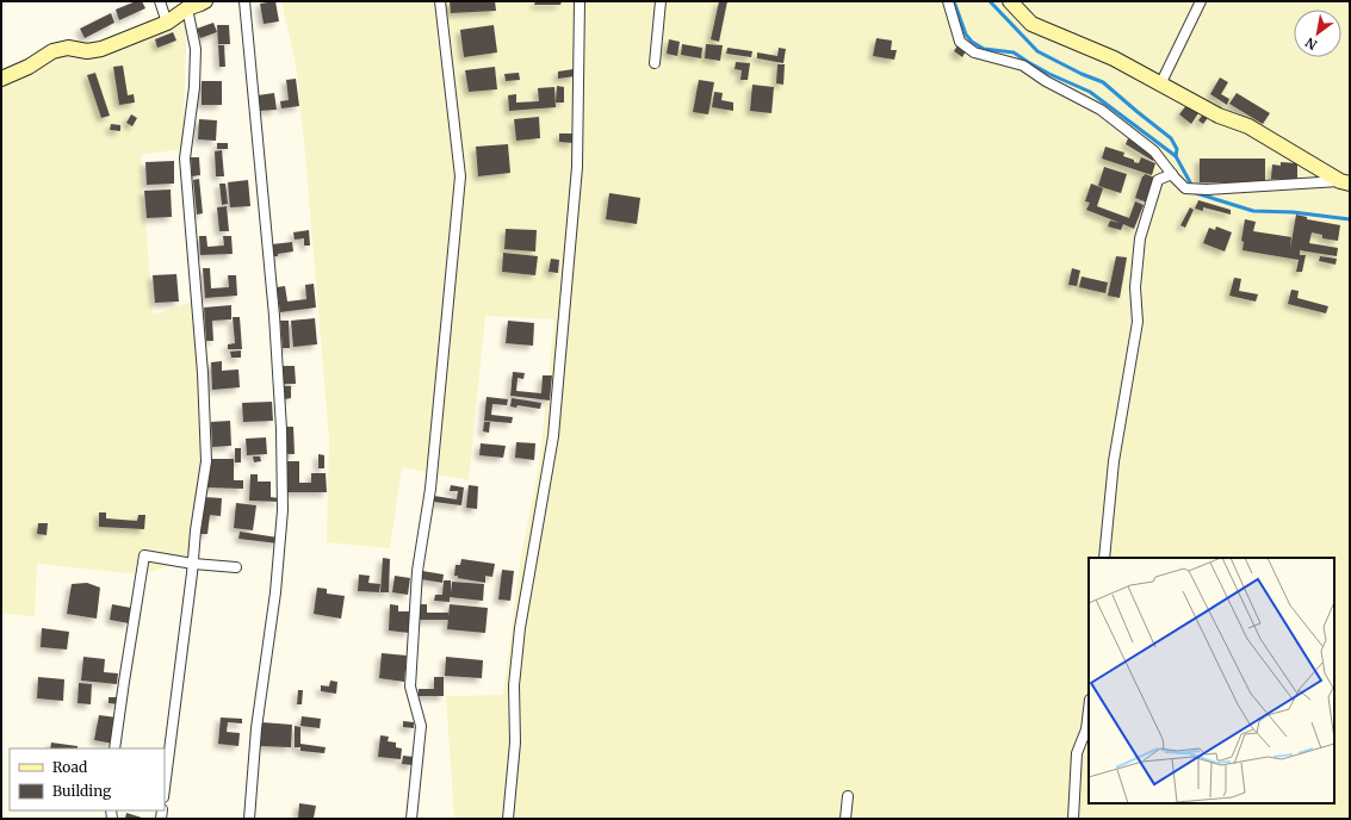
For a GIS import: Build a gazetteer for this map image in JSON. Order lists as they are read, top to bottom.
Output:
{
  "legend": ["Road", "Building"],
  "north": "bottom left"
}
